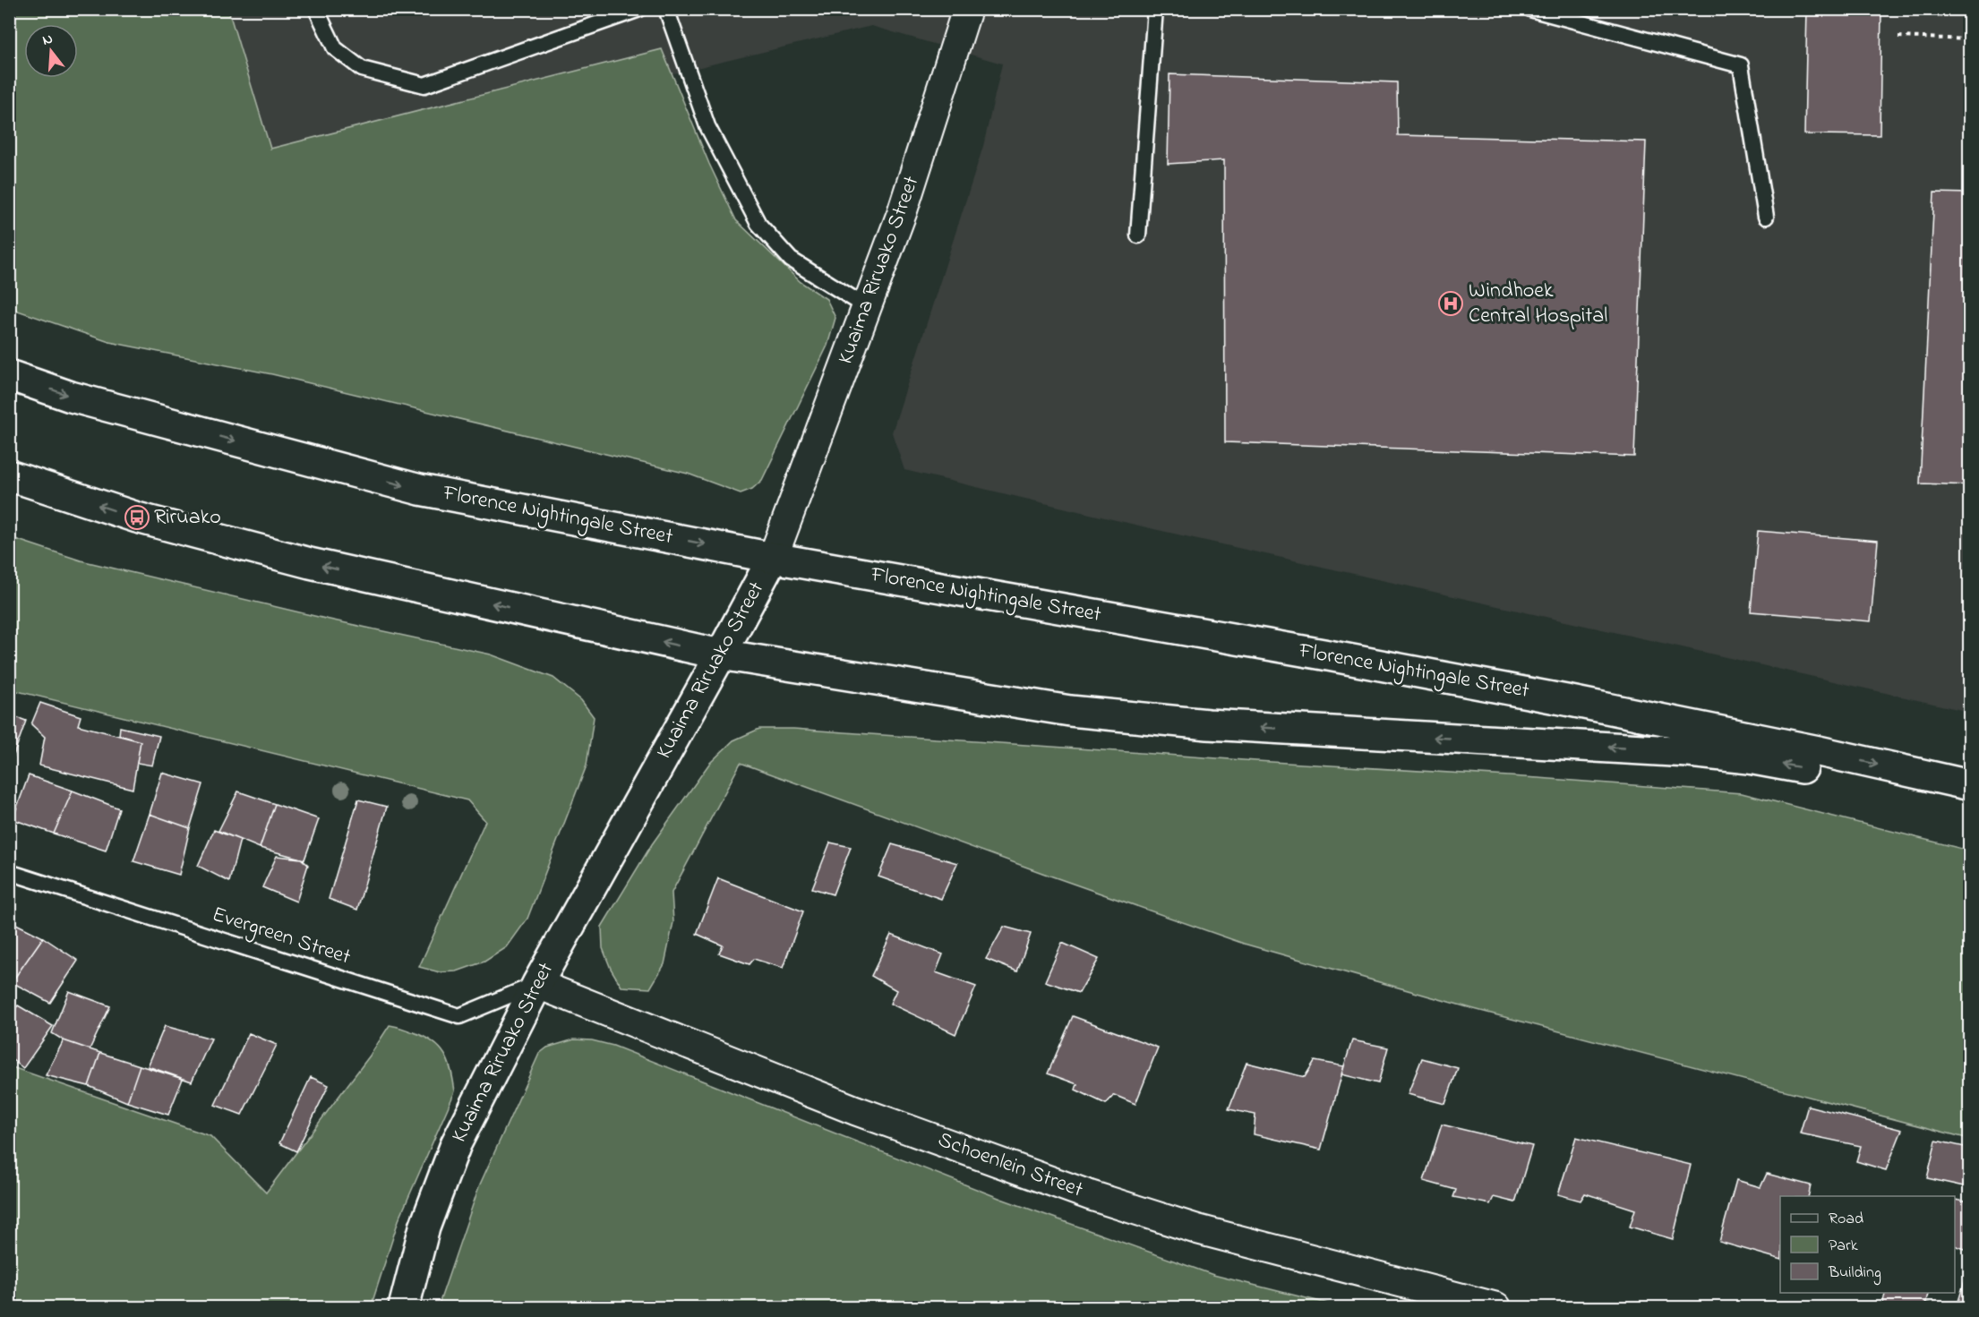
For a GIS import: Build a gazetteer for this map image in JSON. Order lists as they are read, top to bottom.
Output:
{
  "streets": {
    "main road": ["Kuaima Riruako Street", "Florence Nightingale Street"],
    "street": ["Schoenlein Street"],
    "lane": ["Evergreen Street"]
  },
  "crossings": [
    ["Kuaima Riruako Street", "Florence Nightingale Street"],
    ["Kuaima Riruako Street", "Evergreen Street"],
    ["Kuaima Riruako Street", "Schoenlein Street"],
    ["Evergreen Street", "Schoenlein Street"]
  ],
  "places": {
    "hospital": ["Windhoek Central Hospital"],
    "bus stop": ["Riruako"]
  },
  "legend": ["Road", "Park", "Building"],
  "north": "top"
}
